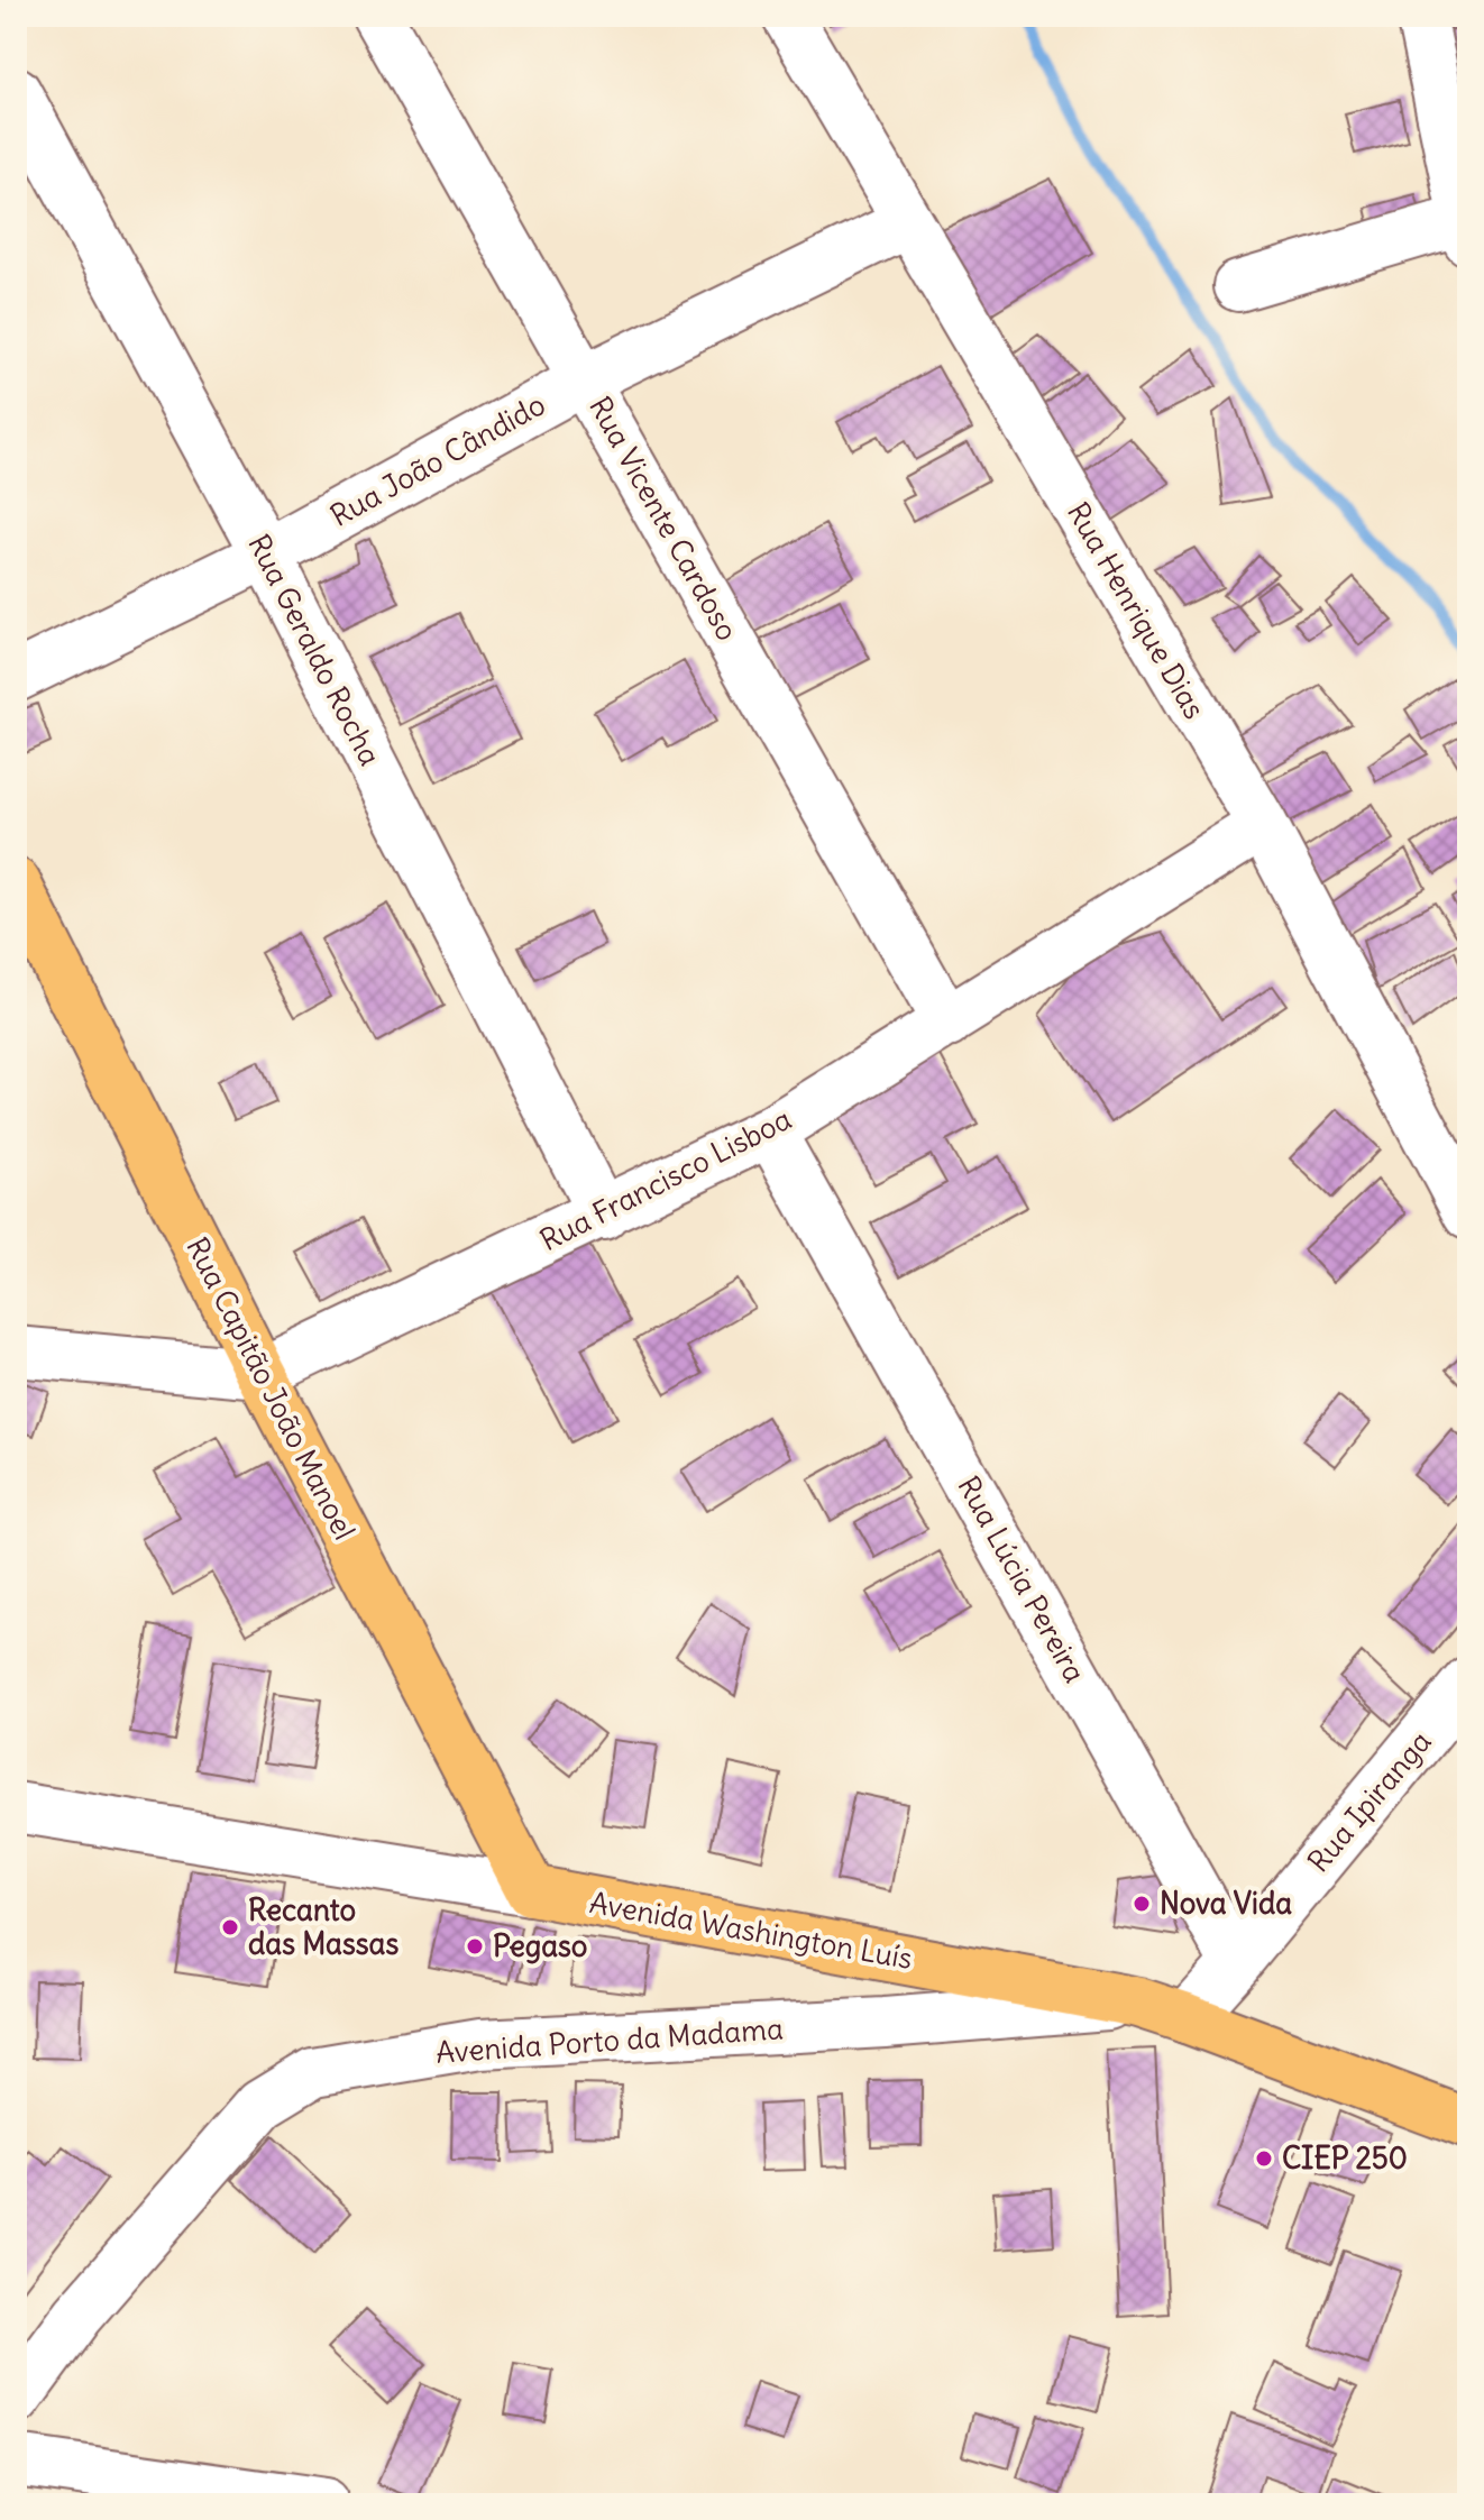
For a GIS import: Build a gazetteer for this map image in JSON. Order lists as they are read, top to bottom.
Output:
{
  "streets": {
    "main road": ["Rua Capitão João Manoel", "Avenida Washington Luís"],
    "street": [
      "Rua João Cândido",
      "Rua Vicente Cardoso",
      "Rua Henrique Dias",
      "Rua Geraldo Rocha",
      "Rua Francisco Lisboa",
      "Rua Lúcia Pereira",
      "Rua Ipiranga",
      "Avenida Porto da Madama"
    ]
  },
  "crossings": [
    ["Rua João Cândido", "Rua Vicente Cardoso"],
    ["Rua João Cândido", "Rua Henrique Dias"],
    ["Rua João Cândido", "Rua Geraldo Rocha"],
    ["Rua Vicente Cardoso", "Rua Francisco Lisboa"],
    ["Rua Henrique Dias", "Rua Francisco Lisboa"],
    ["Rua Geraldo Rocha", "Rua Francisco Lisboa"],
    ["Rua Francisco Lisboa", "Rua Capitão João Manoel"],
    ["Rua Francisco Lisboa", "Rua Lúcia Pereira"],
    ["Rua Capitão João Manoel", "Avenida Washington Luís"],
    ["Rua Lúcia Pereira", "Rua Ipiranga"],
    ["Avenida Washington Luís", "Avenida Porto da Madama"]
  ],
  "places": [
    "Nova Vida",
    "Recanto das Massas",
    "Pegaso",
    "CIEP 250"
  ]
}
